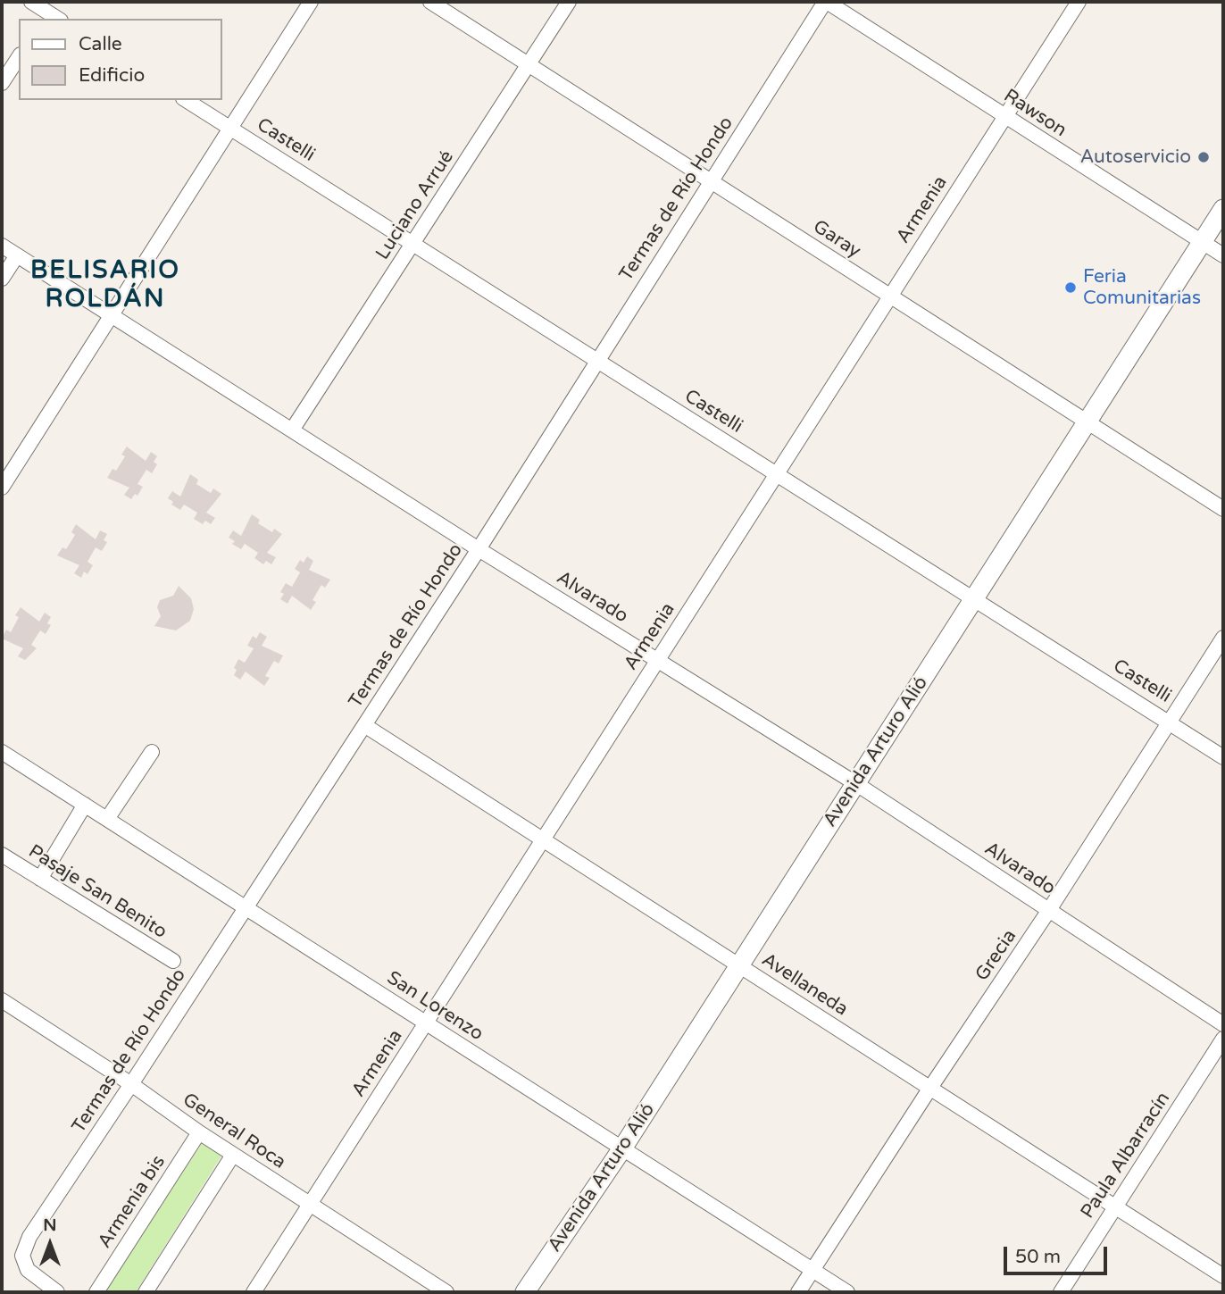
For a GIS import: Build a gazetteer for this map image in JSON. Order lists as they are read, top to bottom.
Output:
{
  "streets": {
    "main road": ["Avenida Arturo Alió"],
    "street": [
      "Rawson",
      "Castelli",
      "Termas de Río Hondo",
      "Luciano Arrué",
      "Armenia",
      "Garay",
      "Alvarado",
      "Pasaje San Benito",
      "Grecia",
      "Avellaneda",
      "San Lorenzo",
      "General Roca",
      "Paula Albarracín",
      "Armenia bis"
    ]
  },
  "crossings": [
    ["Rawson", "Termas de Río Hondo"],
    ["Rawson", "Armenia"],
    ["Rawson", "Avenida Arturo Alió"],
    ["Castelli", "Termas de Río Hondo"],
    ["Castelli", "Luciano Arrué"],
    ["Castelli", "Armenia"],
    ["Castelli", "Avenida Arturo Alió"],
    ["Castelli", "Grecia"],
    ["Termas de Río Hondo", "Garay"],
    ["Termas de Río Hondo", "Alvarado"],
    ["Termas de Río Hondo", "Avellaneda"],
    ["Termas de Río Hondo", "San Lorenzo"],
    ["Termas de Río Hondo", "General Roca"],
    ["Luciano Arrué", "Garay"],
    ["Luciano Arrué", "Alvarado"],
    ["Armenia", "Garay"],
    ["Armenia", "Alvarado"],
    ["Armenia", "Avellaneda"],
    ["Armenia", "San Lorenzo"],
    ["Armenia", "General Roca"],
    ["Garay", "Avenida Arturo Alió"],
    ["Alvarado", "Avenida Arturo Alió"],
    ["Alvarado", "Grecia"],
    ["Avenida Arturo Alió", "Avellaneda"],
    ["Avenida Arturo Alió", "San Lorenzo"],
    ["Grecia", "Avellaneda"],
    ["Grecia", "San Lorenzo"],
    ["Avellaneda", "Paula Albarracín"],
    ["General Roca", "Armenia bis"]
  ],
  "districts": ["BELISARIO ROLDÁN"],
  "places": ["Autoservicio", "Feria Comunitarias"],
  "legend": ["Calle", "Edificio"],
  "scale_bar": "50 m",
  "north": "top"
}
